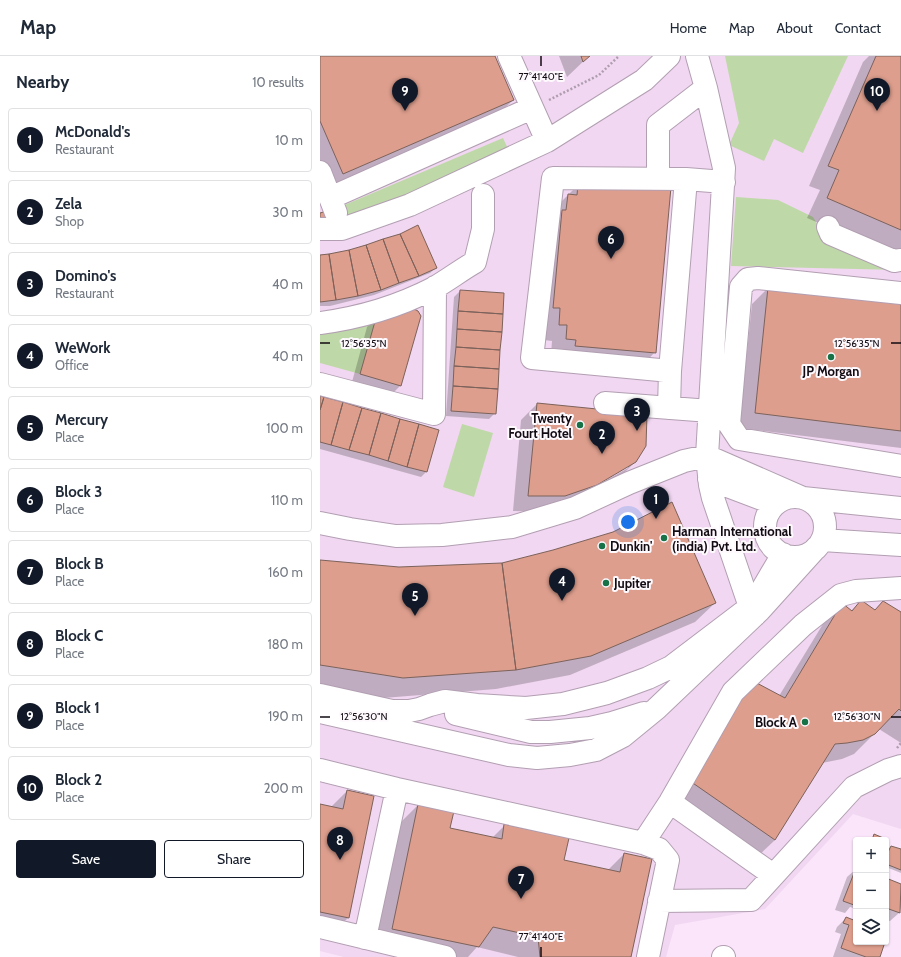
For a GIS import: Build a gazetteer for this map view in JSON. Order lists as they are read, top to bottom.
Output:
{
  "places": [
    "JP Morgan",
    "Twenty Fourt Hotel",
    "Harman International (india) Pvt. Ltd.",
    "Dunkin'",
    "Jupiter",
    "Block A"
  ],
  "page": {
    "header": "Map",
    "nav": [
      "Home",
      "Map",
      "About",
      "Contact"
    ],
    "heading": ["Nearby", "10 results"],
    "pins": [
      "9",
      "10",
      "6",
      "3",
      "2",
      "1",
      "4",
      "5",
      "8",
      "7"
    ],
    "list": [
      {
        "mark": "1",
        "name": "McDonald's",
        "note": "Restaurant",
        "value": "10 m"
      },
      {
        "mark": "2",
        "name": "Zela",
        "note": "Shop",
        "value": "30 m"
      },
      {
        "mark": "3",
        "name": "Domino's",
        "note": "Restaurant",
        "value": "40 m"
      },
      {
        "mark": "4",
        "name": "WeWork",
        "note": "Office",
        "value": "40 m"
      },
      {
        "mark": "5",
        "name": "Mercury",
        "note": "Place",
        "value": "100 m"
      },
      {
        "mark": "6",
        "name": "Block 3",
        "note": "Place",
        "value": "110 m"
      },
      {
        "mark": "7",
        "name": "Block B",
        "note": "Place",
        "value": "160 m"
      },
      {
        "mark": "8",
        "name": "Block C",
        "note": "Place",
        "value": "180 m"
      },
      {
        "mark": "9",
        "name": "Block 1",
        "note": "Place",
        "value": "190 m"
      },
      {
        "mark": "10",
        "name": "Block 2",
        "note": "Place",
        "value": "200 m"
      }
    ],
    "buttons": ["Save", "Share"],
    "map_buttons": ["+", "−"]
  },
  "coordinates": ["77°41'40\"E", "12°56'35\"N", "12°56'30\"N"]
}
